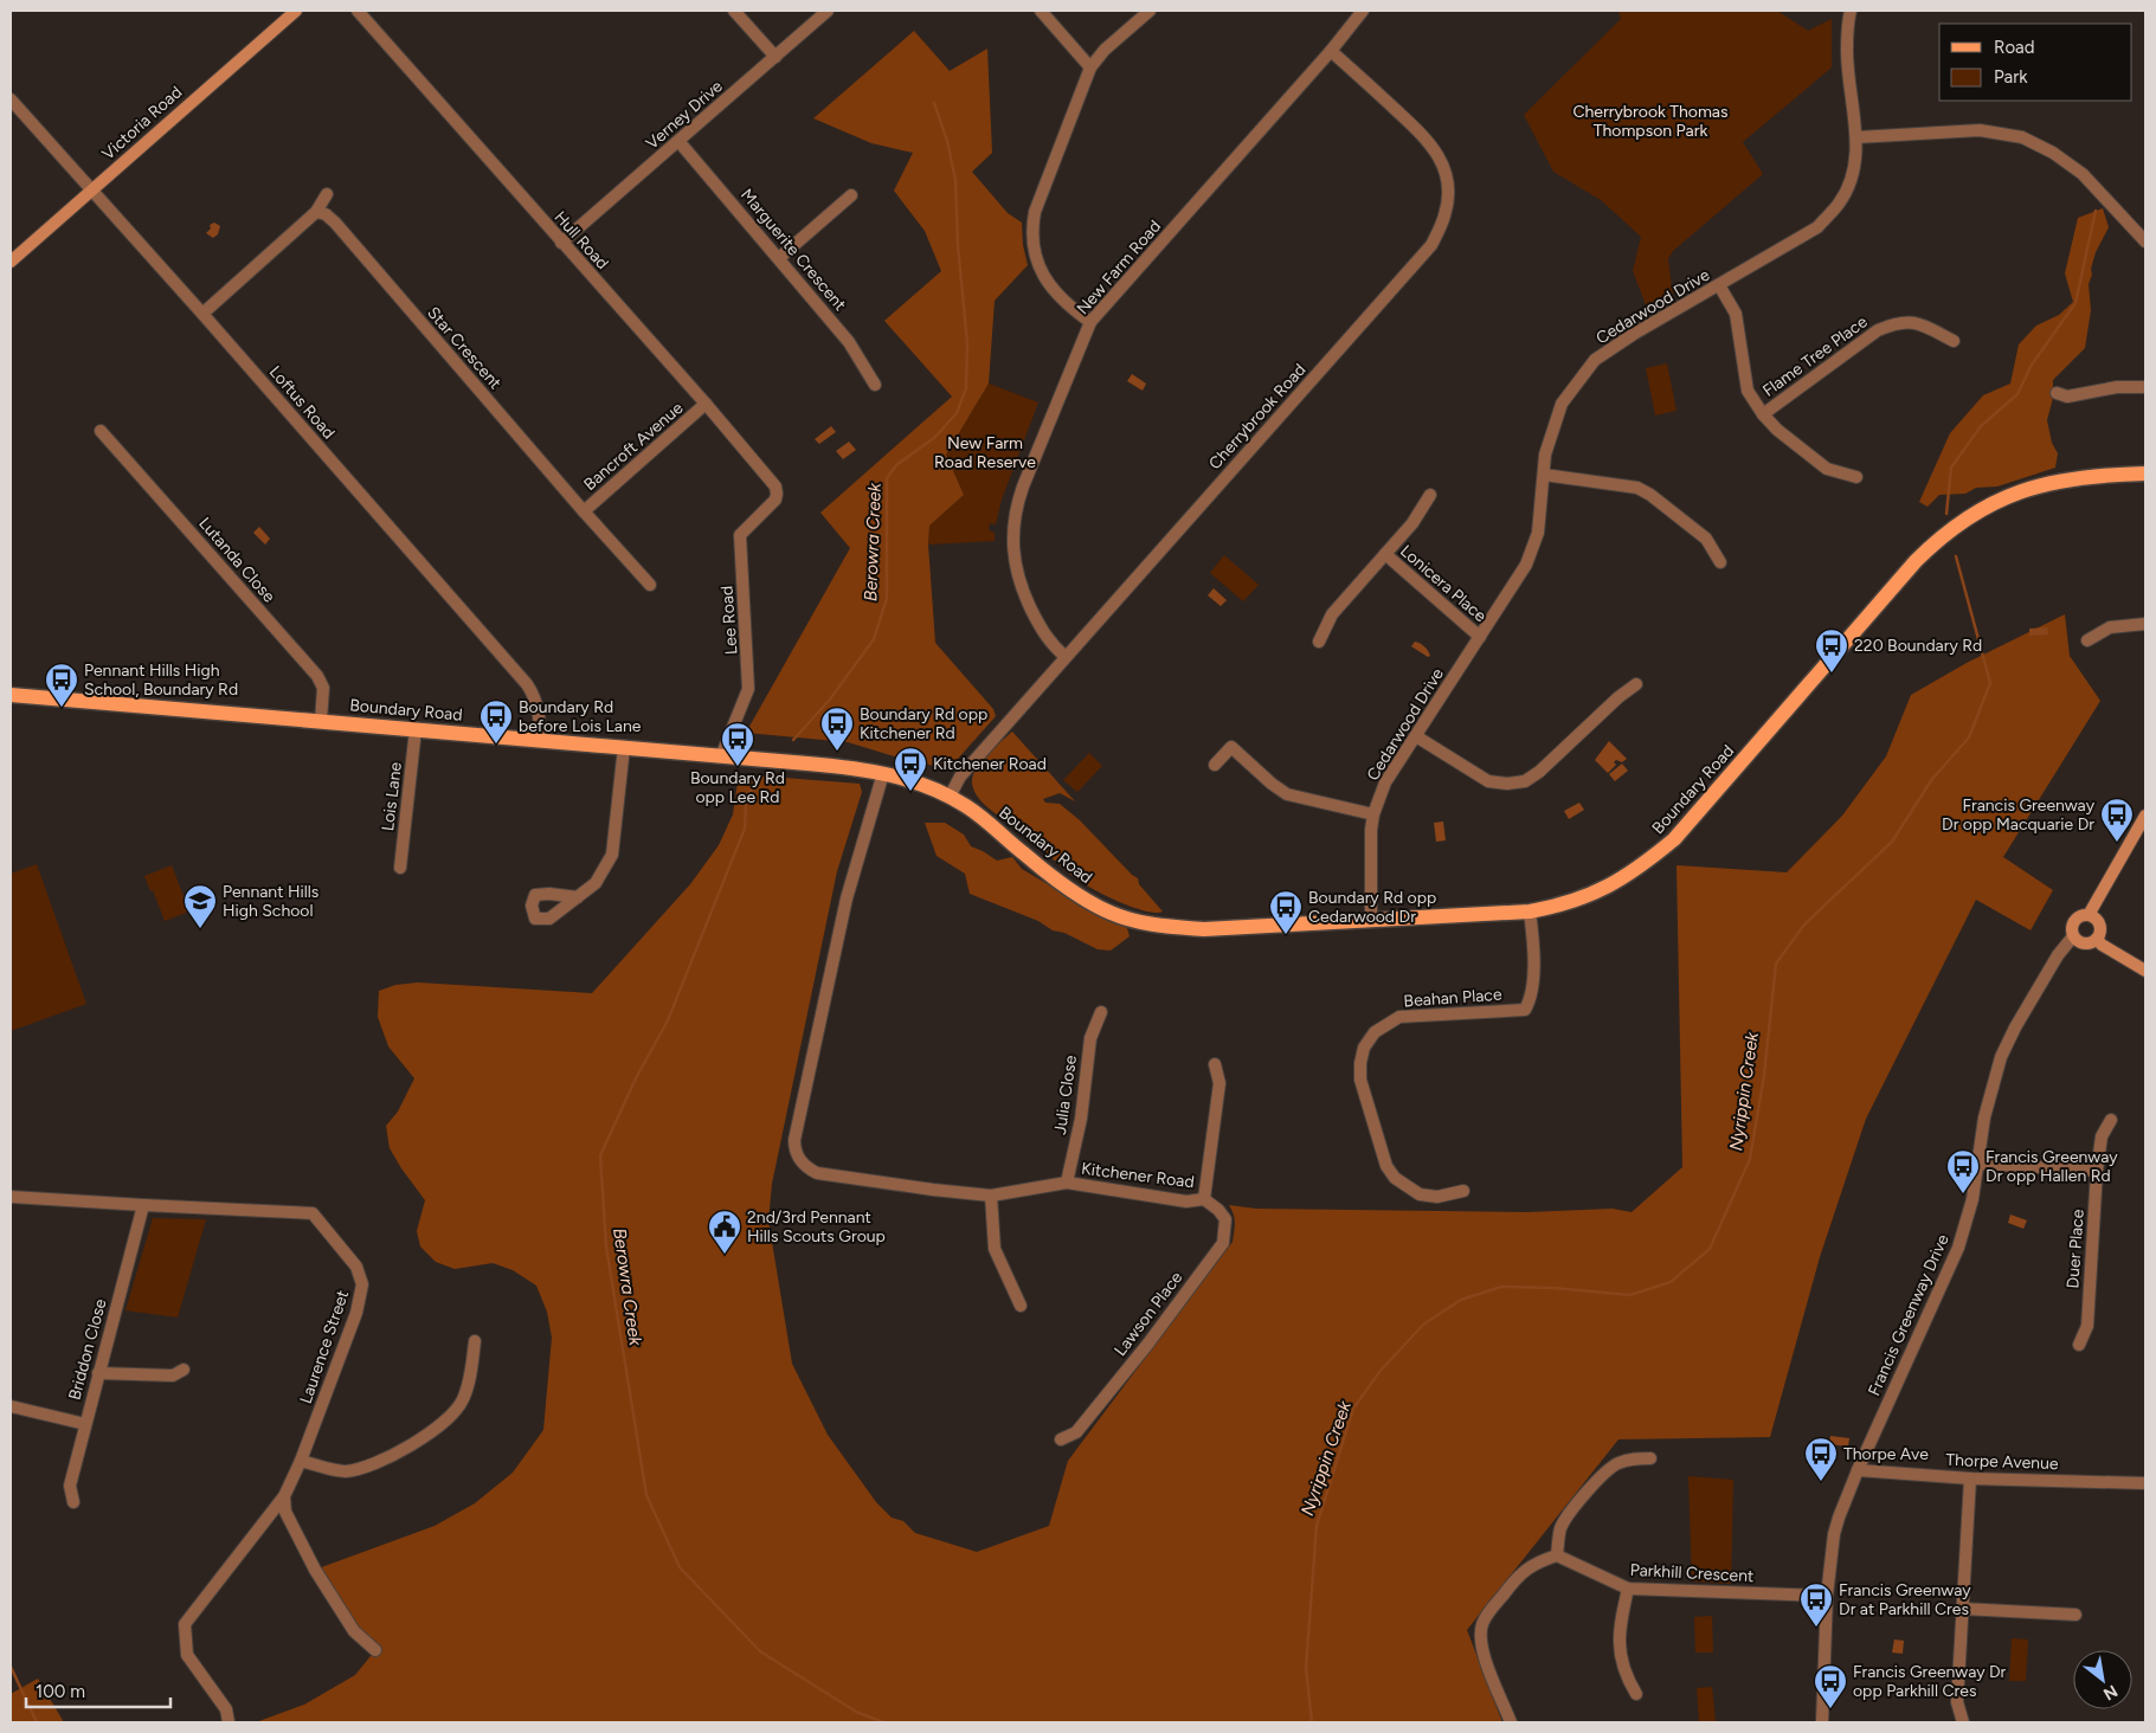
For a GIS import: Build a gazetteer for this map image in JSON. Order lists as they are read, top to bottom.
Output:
{
  "streets": {
    "main road": ["Boundary Road"],
    "street": [
      "Verney Drive",
      "Victoria Road",
      "Hull Road",
      "Marguerite Crescent",
      "New Farm Road",
      "Cedarwood Drive",
      "Star Crescent",
      "Flame Tree Place",
      "Loftus Road",
      "Cherrybrook Road",
      "Bancroft Avenue",
      "Lutanda Close",
      "Lonicera Place",
      "Lee Road",
      "Lois Lane",
      "Beahan Place",
      "Julia Close",
      "Kitchener Road",
      "Duer Place",
      "Lawson Place",
      "Francis Greenway Drive",
      "Laurence Street",
      "Briddon Close",
      "Thorpe Avenue",
      "Parkhill Crescent"
    ]
  },
  "crossings": [
    ["Verney Drive", "Hull Road"],
    ["Verney Drive", "Marguerite Crescent"],
    ["Victoria Road", "Loftus Road"],
    ["Hull Road", "Bancroft Avenue"],
    ["Hull Road", "Lee Road"],
    ["New Farm Road", "Cherrybrook Road"],
    ["Cedarwood Drive", "Lonicera Place"],
    ["Cedarwood Drive", "Boundary Road"],
    ["Star Crescent", "Bancroft Avenue"],
    ["Loftus Road", "Boundary Road"],
    ["Cherrybrook Road", "Boundary Road"],
    ["Lutanda Close", "Boundary Road"],
    ["Lee Road", "Boundary Road"],
    ["Boundary Road", "Lois Lane"],
    ["Boundary Road", "Beahan Place"],
    ["Boundary Road", "Kitchener Road"],
    ["Julia Close", "Kitchener Road"],
    ["Kitchener Road", "Lawson Place"],
    ["Francis Greenway Drive", "Thorpe Avenue"],
    ["Francis Greenway Drive", "Parkhill Crescent"],
    ["Laurence Street", "Briddon Close"]
  ],
  "water": ["Berowra Creek", "Nyrippin Creek"],
  "parks": ["Cherrybrook Thomas Thompson Park", "New Farm Road Reserve"],
  "places": {
    "bus stop": [
      "220 Boundary Rd",
      "Pennant Hills High School, Boundary Rd",
      "Boundary Rd before Lois Lane",
      "Boundary Rd opp Kitchener Rd",
      "Boundary Rd opp Lee Rd",
      "Kitchener Road",
      "Francis Greenway Dr opp Macquarie Dr",
      "Boundary Rd opp Cedarwood Dr",
      "Francis Greenway Dr opp Hallen Rd",
      "Thorpe Ave",
      "Francis Greenway Dr at Parkhill Cres",
      "Francis Greenway Dr opp Parkhill Cres"
    ],
    "school or university": ["Pennant Hills High School"],
    "public building": ["2nd/3rd Pennant Hills Scouts Group"]
  },
  "legend": ["Road", "Park"],
  "scale_bar": "100 m",
  "north": "bottom right"
}
